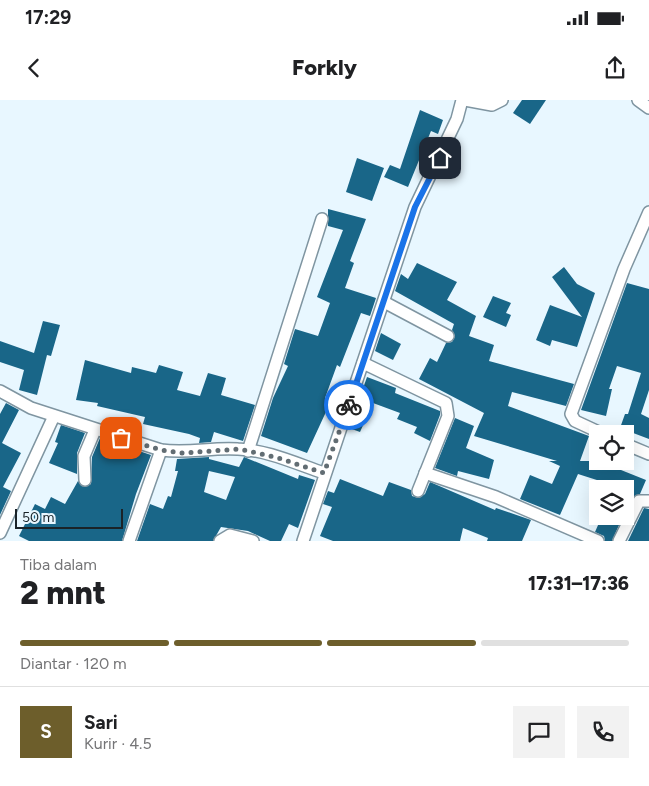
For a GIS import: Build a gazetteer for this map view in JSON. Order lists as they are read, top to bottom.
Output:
{
  "scale_bar": "50 m",
  "page": {
    "status": "17:29",
    "header": "Forkly",
    "scale": "50 m",
    "heading": ["2 mnt", "Tiba dalam", "17:31–17:36"],
    "panel": ["Sari", "Kurir · 4.5"],
    "bar": "Diantar · 120 m",
    "round": "S"
  }
}
